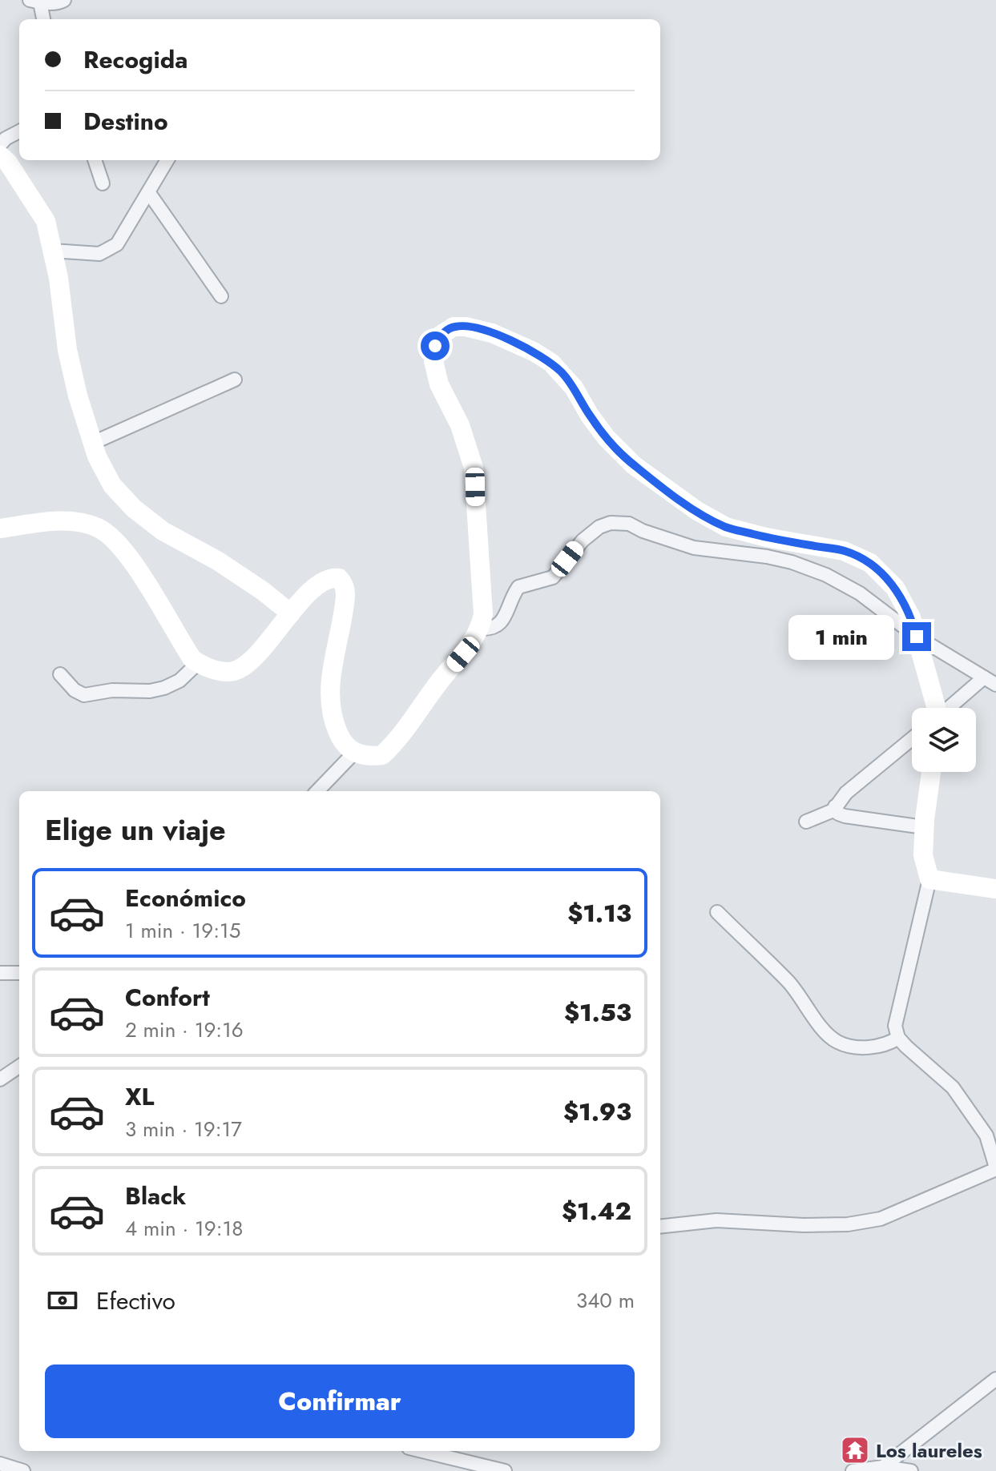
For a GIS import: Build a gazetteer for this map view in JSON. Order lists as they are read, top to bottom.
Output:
{
  "places": {
    "temple": ["Los laureles"]
  },
  "page": {
    "banner": ["Recogida", "Destino"],
    "bubble": "1 min",
    "heading": "Elige un viaje",
    "list": [
      {
        "name": "Económico",
        "note": "1 min · 19:15",
        "value": "$1.13"
      },
      {
        "name": "Confort",
        "note": "2 min · 19:16",
        "value": "$1.53"
      },
      {
        "name": "XL",
        "note": "3 min · 19:17",
        "value": "$1.93"
      },
      {
        "name": "Black",
        "note": "4 min · 19:18",
        "value": "$1.42"
      }
    ],
    "pay": ["Efectivo", "340 m"],
    "buttons": "Confirmar"
  }
}
